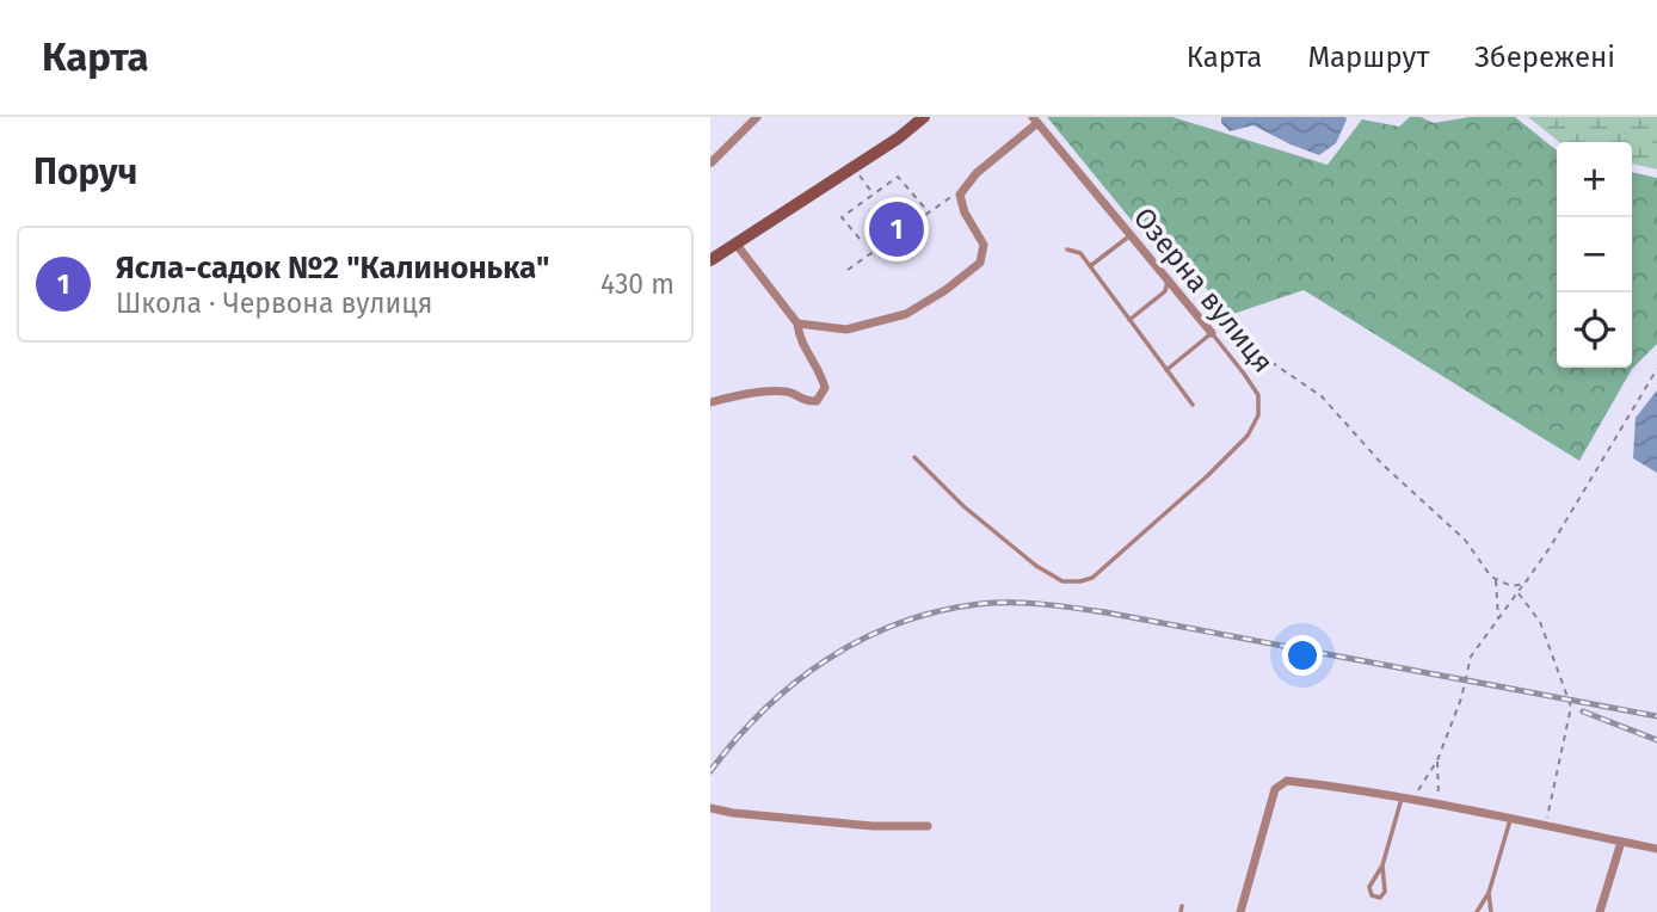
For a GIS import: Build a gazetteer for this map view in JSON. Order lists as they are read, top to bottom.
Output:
{
  "streets": {
    "street": ["Озерна вулиця"]
  },
  "page": {
    "header": "Карта",
    "nav": ["Карта", "Маршрут", "Збережені"],
    "heading": "Поруч",
    "map_buttons": ["+", "−"],
    "pins": "1",
    "list": [
      {
        "mark": "1",
        "name": "Ясла-садок №2 \"Калинонька\"",
        "note": "Школа · Червона вулиця",
        "value": "430 m"
      }
    ]
  }
}
